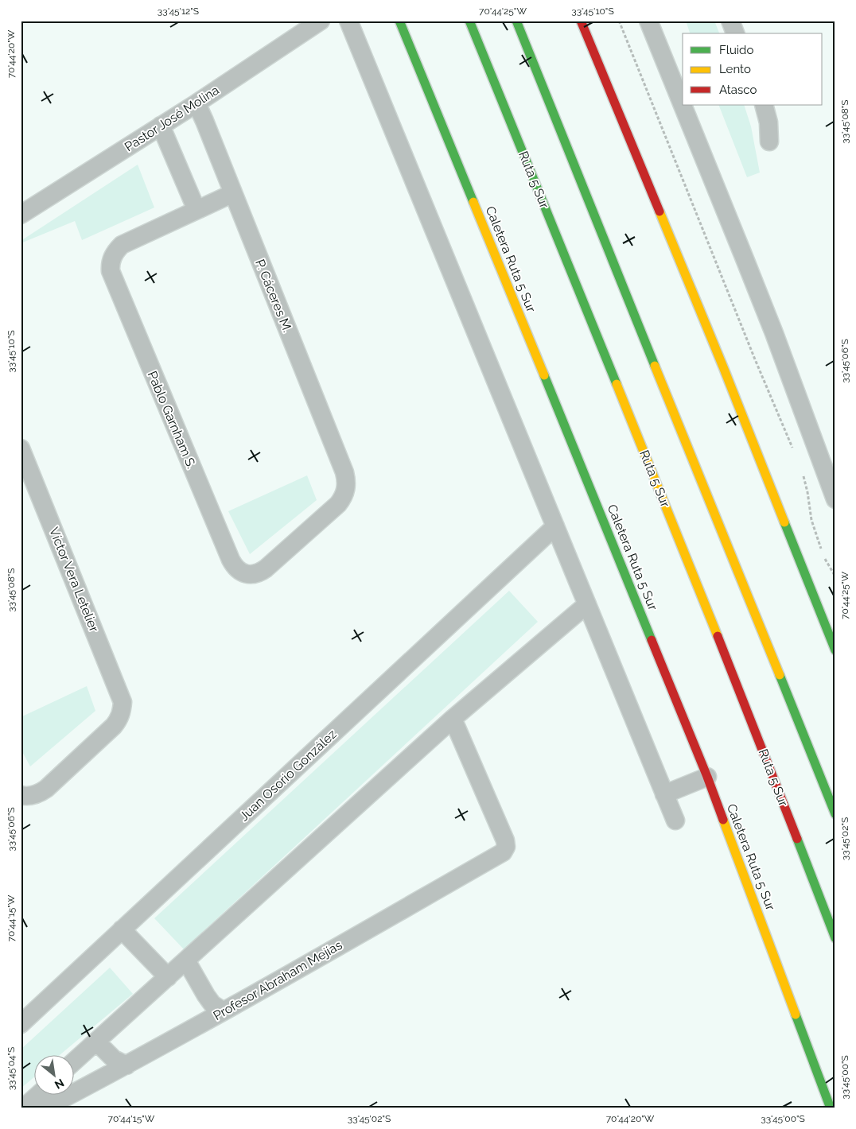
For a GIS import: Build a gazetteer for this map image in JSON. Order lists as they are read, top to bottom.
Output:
{
  "streets": {
    "main road": ["Ruta 5 Sur", "Caletera Ruta 5 Sur"],
    "street": [
      "Pastor José Molina",
      "P. Cáceres M.",
      "Pablo Garnham S.",
      "Víctor Vera Letelier",
      "Juan Osorio González",
      "Profesor Abraham Mejías"
    ]
  },
  "crossings": [
    ["Pastor José Molina", "P. Cáceres M."],
    ["P. Cáceres M.", "Pablo Garnham S."]
  ],
  "legend": ["Fluido", "Lento", "Atasco"],
  "north": "bottom right",
  "coordinates": [
    "33°45'12\"S",
    "70°44'25\"W",
    "33°45'10\"S",
    "70°44'20\"W",
    "33°45'08\"S",
    "33°45'06\"S",
    "33°45'02\"S",
    "70°44'15\"W",
    "33°45'04\"S",
    "33°45'00\"S"
  ]
}
